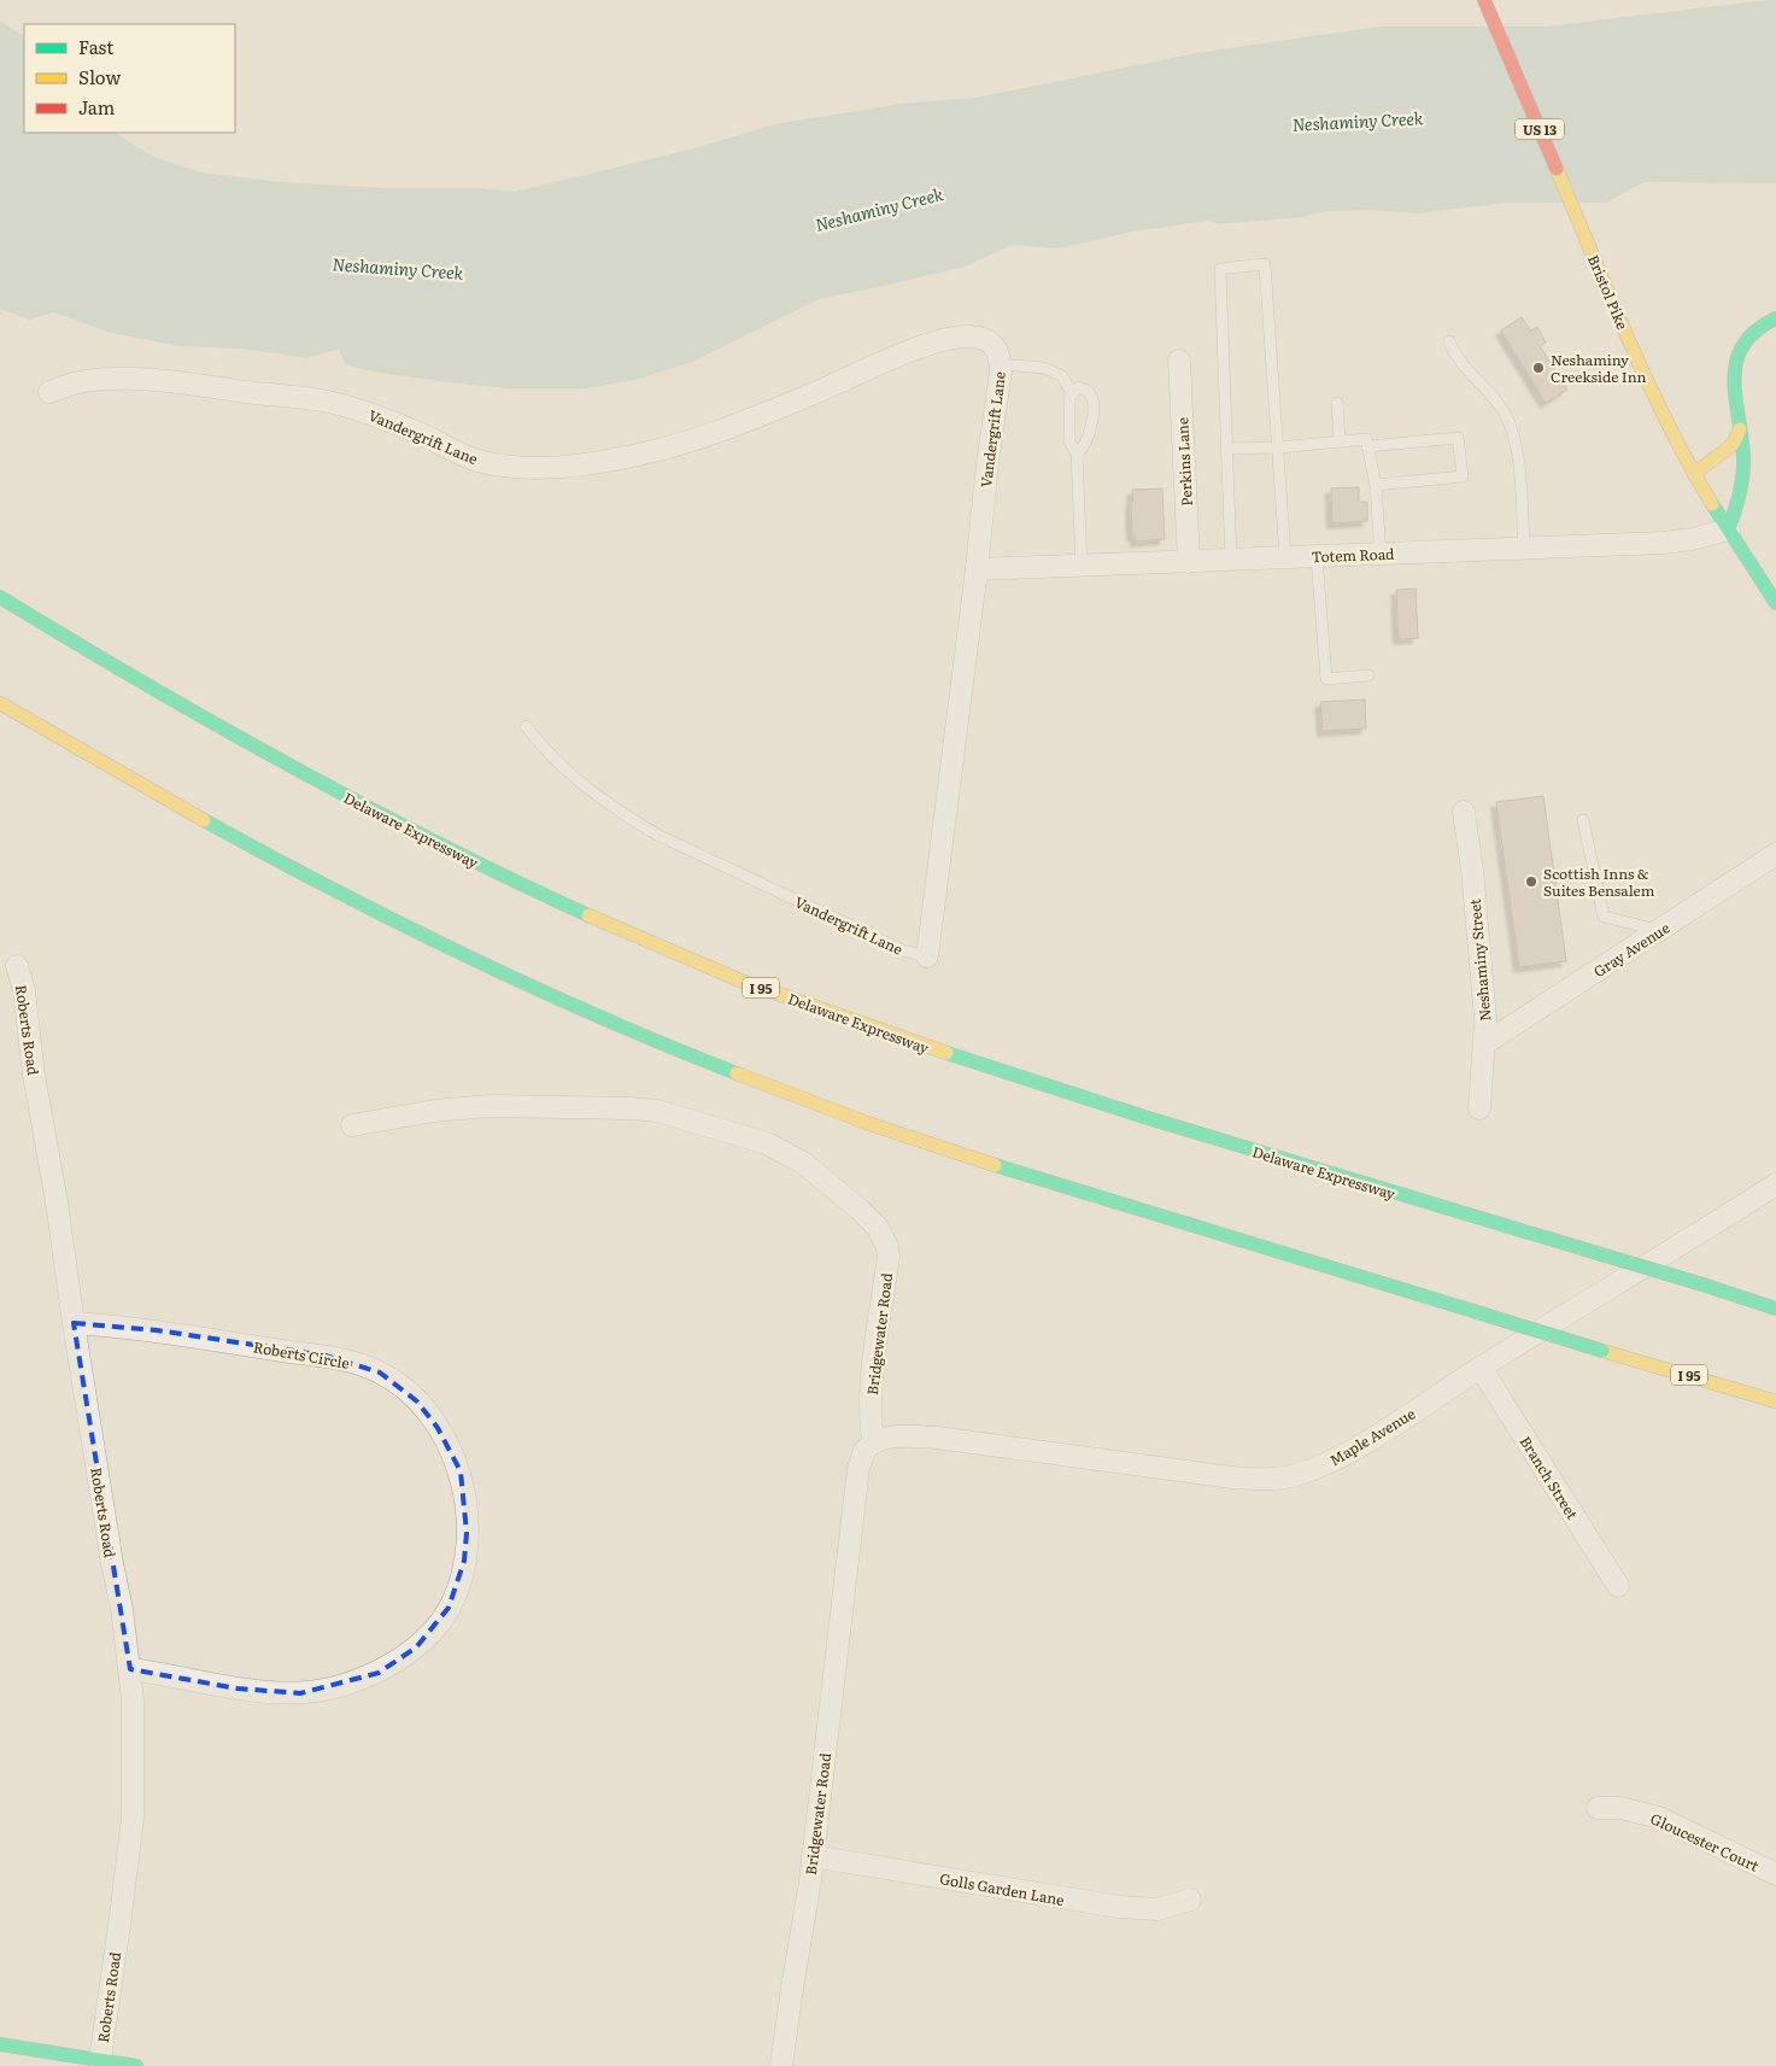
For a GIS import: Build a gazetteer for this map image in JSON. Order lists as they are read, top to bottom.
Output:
{
  "streets": {
    "main road": [
      "US 13",
      "Bristol Pike",
      "Delaware Expressway",
      "I 95"
    ],
    "street": [
      "Vandergrift Lane",
      "Perkins Lane",
      "Totem Road",
      "Gray Avenue",
      "Neshaminy Street",
      "Roberts Road",
      "Bridgewater Road",
      "Roberts Circle",
      "Maple Avenue",
      "Branch Street",
      "Gloucester Court",
      "Golls Garden Lane"
    ]
  },
  "crossings": [
    ["Bristol Pike", "Totem Road"],
    ["Vandergrift Lane", "Totem Road"],
    ["Perkins Lane", "Totem Road"],
    ["Gray Avenue", "Neshaminy Street"],
    ["Roberts Road", "Roberts Circle"],
    ["Bridgewater Road", "Maple Avenue"],
    ["Bridgewater Road", "Golls Garden Lane"],
    ["Maple Avenue", "Branch Street"]
  ],
  "water": ["Neshaminy Creek"],
  "places": ["Neshaminy Creekside Inn", "Scottish Inns & Suites Bensalem"],
  "legend": ["Fast", "Slow", "Jam"]
}
